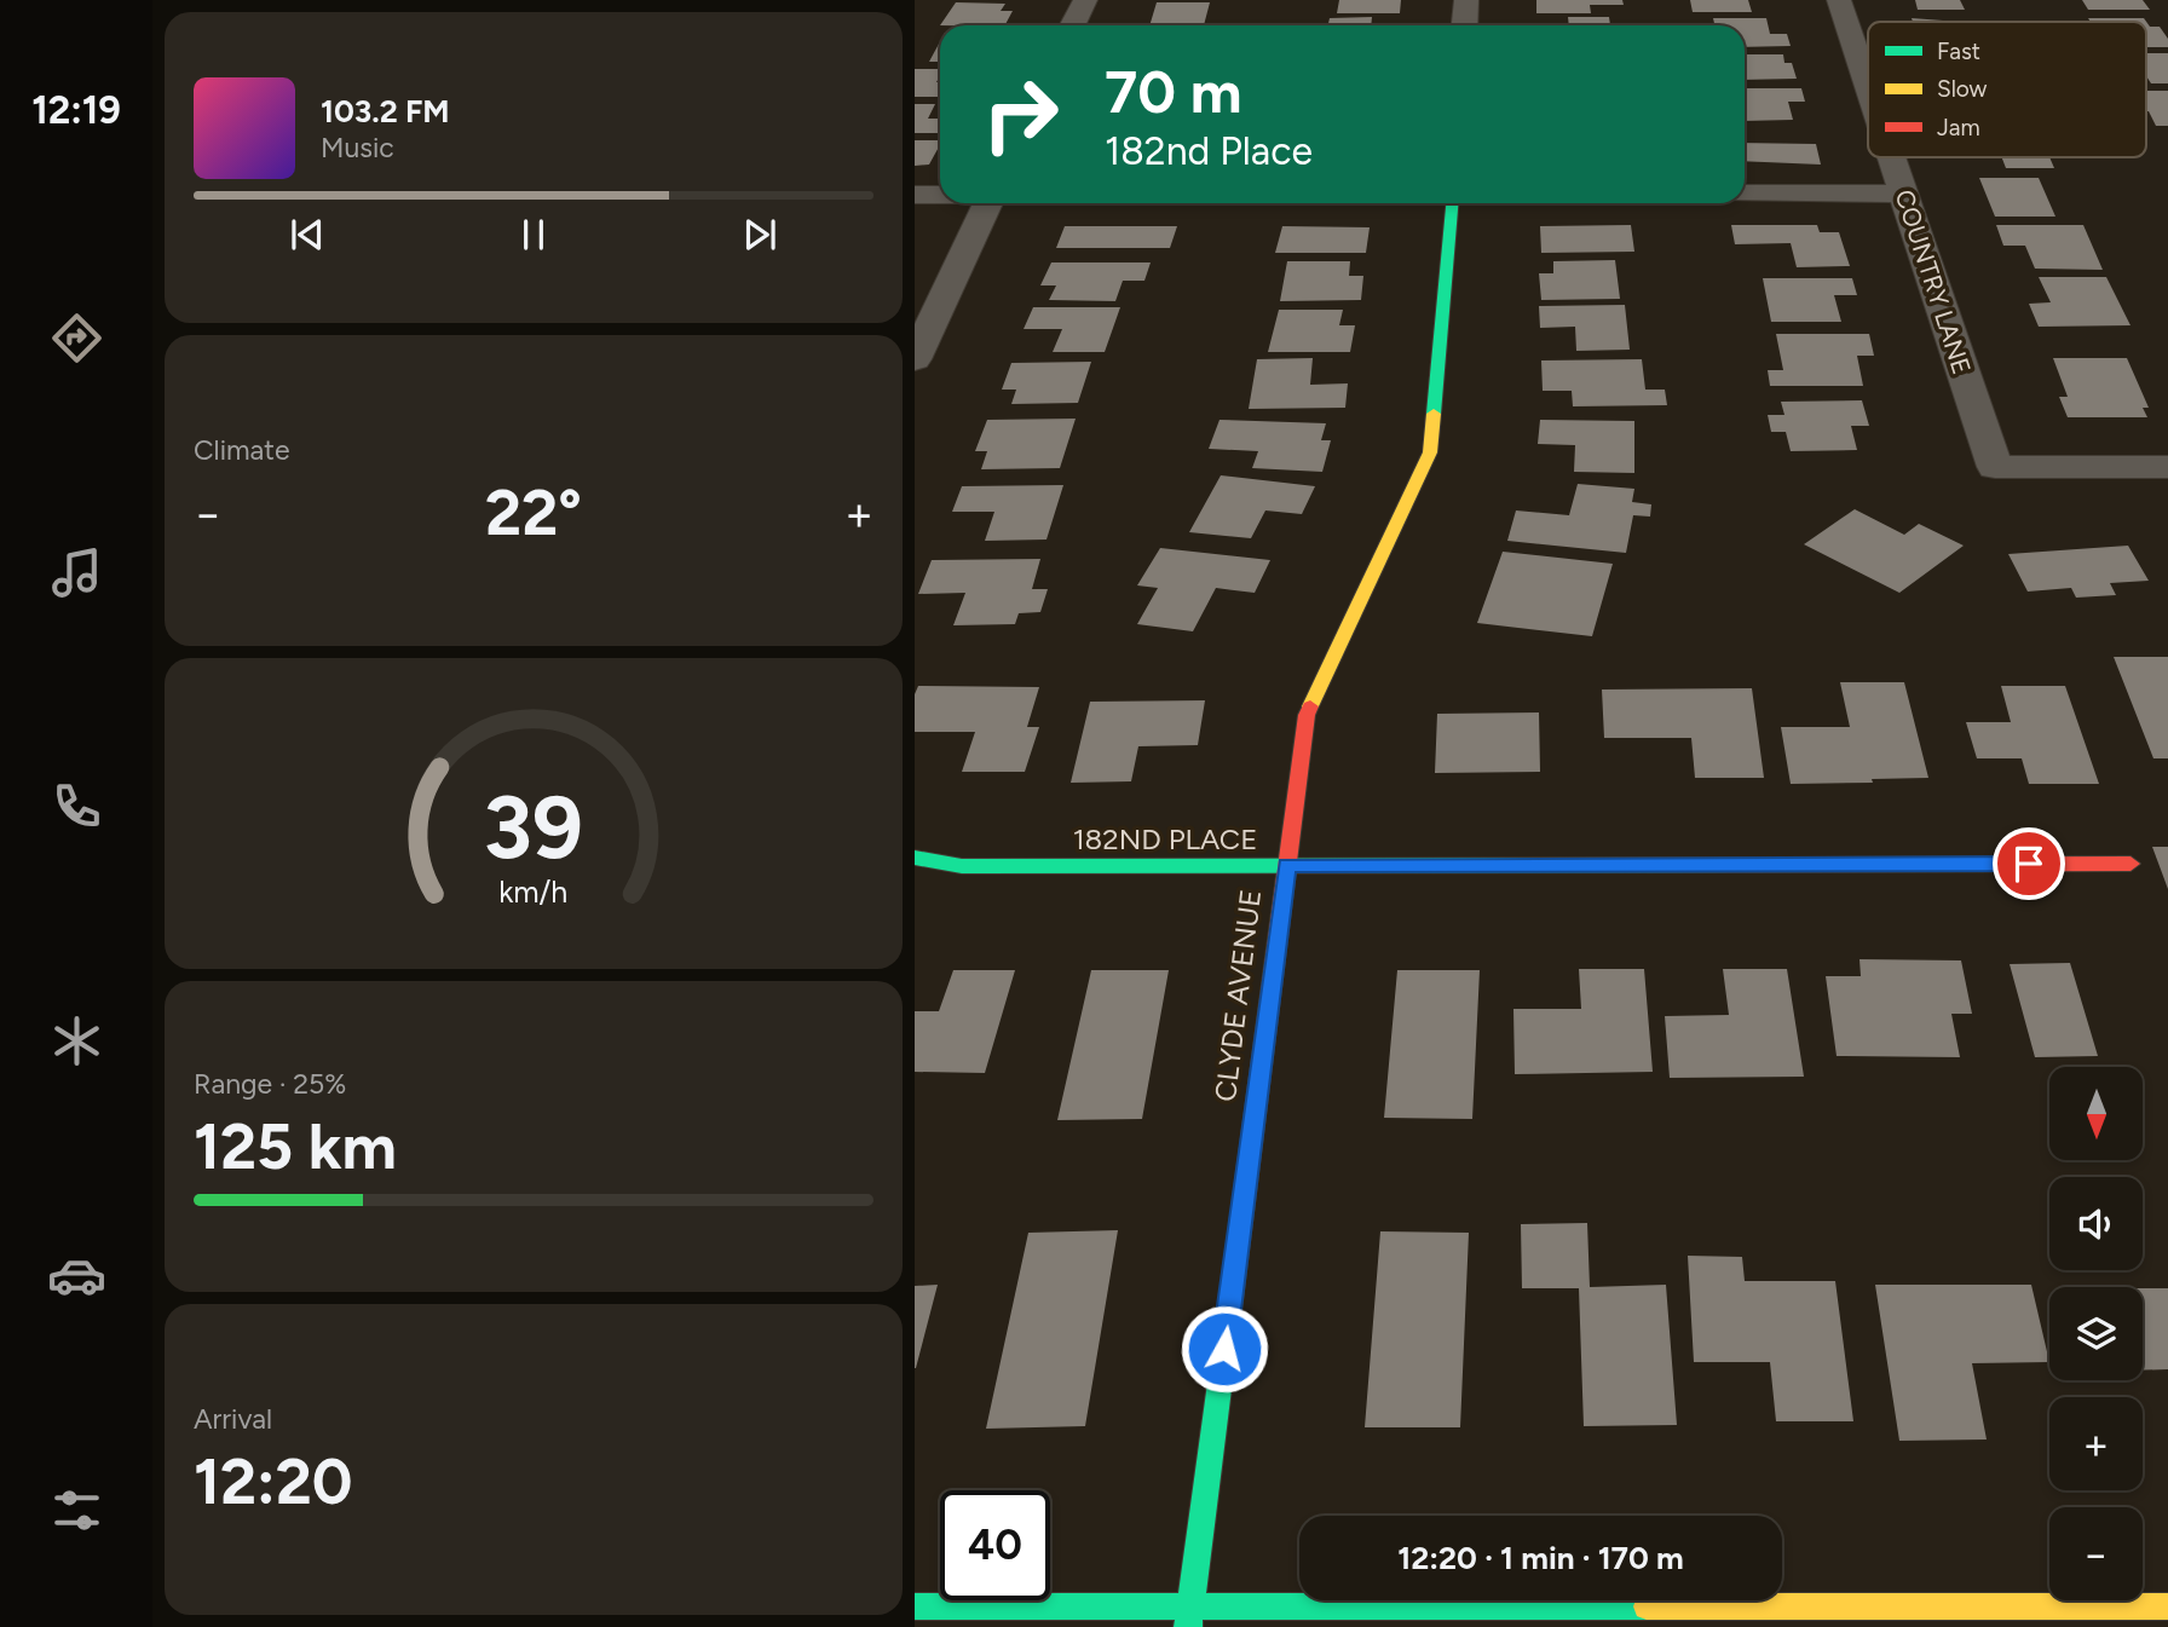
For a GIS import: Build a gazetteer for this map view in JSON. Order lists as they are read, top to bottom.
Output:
{
  "streets": {
    "street": ["COUNTRY LANE", "182ND PLACE", "CLYDE AVENUE"]
  },
  "crossings": [
    ["182ND PLACE", "CLYDE AVENUE"]
  ],
  "legend": ["Fast", "Slow", "Jam"],
  "north": "bottom",
  "page": {
    "tabs": "12:19",
    "turn": ["70 m", "182nd Place"],
    "song": ["103.2 FM", "Music"],
    "tile": [
      "Climate",
      ["Range · 25%", "125 km"],
      ["Arrival", "12:20"]
    ],
    "heat": ["−", "22°", "+"],
    "map_buttons": ["+", "−"],
    "limit": "40",
    "trip": "12:20 · 1 min · 170 m",
    "gauge": ["39", "km/h"]
  }
}
